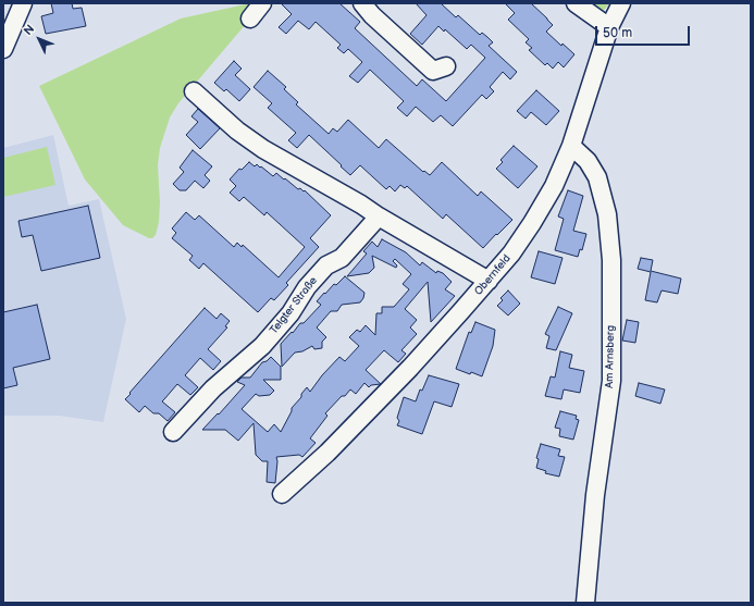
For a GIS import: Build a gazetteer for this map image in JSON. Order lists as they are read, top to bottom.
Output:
{
  "streets": {
    "street": ["Obernfeld", "Telgter Straße", "Am Arnsberg"]
  },
  "crossings": [
    ["Obernfeld", "Am Arnsberg"]
  ],
  "scale_bar": "50 m",
  "north": "top left"
}
